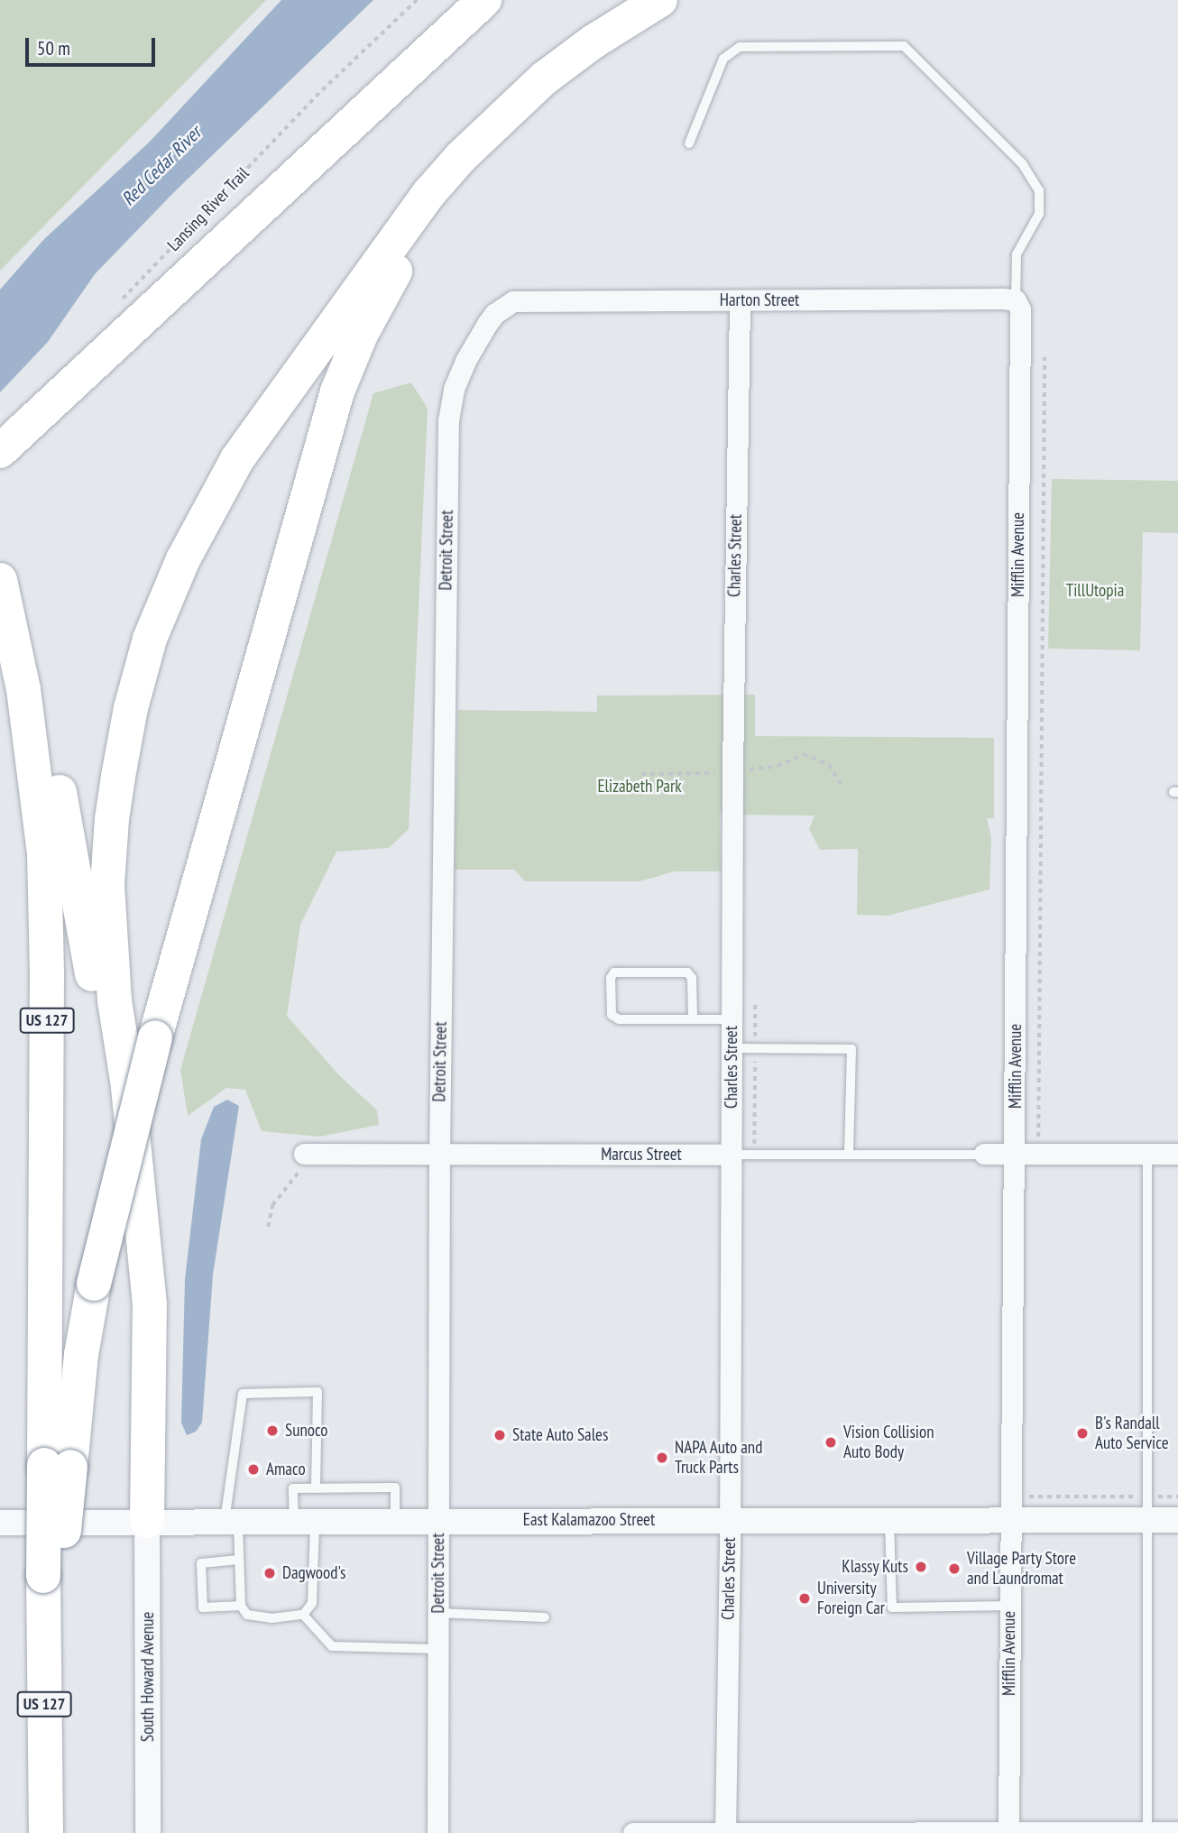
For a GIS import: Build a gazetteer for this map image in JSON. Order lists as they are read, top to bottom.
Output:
{
  "streets": {
    "highway": ["US 127"],
    "street": [
      "Harton Street",
      "Detroit Street",
      "Mifflin Avenue",
      "Charles Street",
      "Marcus Street",
      "East Kalamazoo Street",
      "South Howard Avenue"
    ],
    "path": ["Lansing River Trail"]
  },
  "crossings": [
    ["Harton Street", "Detroit Street"],
    ["Harton Street", "Mifflin Avenue"],
    ["Harton Street", "Charles Street"],
    ["Detroit Street", "Marcus Street"],
    ["Detroit Street", "East Kalamazoo Street"],
    ["Mifflin Avenue", "Marcus Street"],
    ["Mifflin Avenue", "East Kalamazoo Street"],
    ["Charles Street", "Marcus Street"],
    ["Charles Street", "East Kalamazoo Street"],
    ["East Kalamazoo Street", "South Howard Avenue"]
  ],
  "water": ["Red Cedar River"],
  "parks": ["TillUtopia", "Elizabeth Park"],
  "places": [
    "Sunoco",
    "B's Randall Auto Service",
    "State Auto Sales",
    "Vision Collision Auto Body",
    "NAPA Auto and Truck Parts",
    "Amaco",
    "Klassy Kuts",
    "Village Party Store and Laundromat",
    "Dagwood's",
    "University Foreign Car"
  ],
  "scale_bar": "50 m"
}
